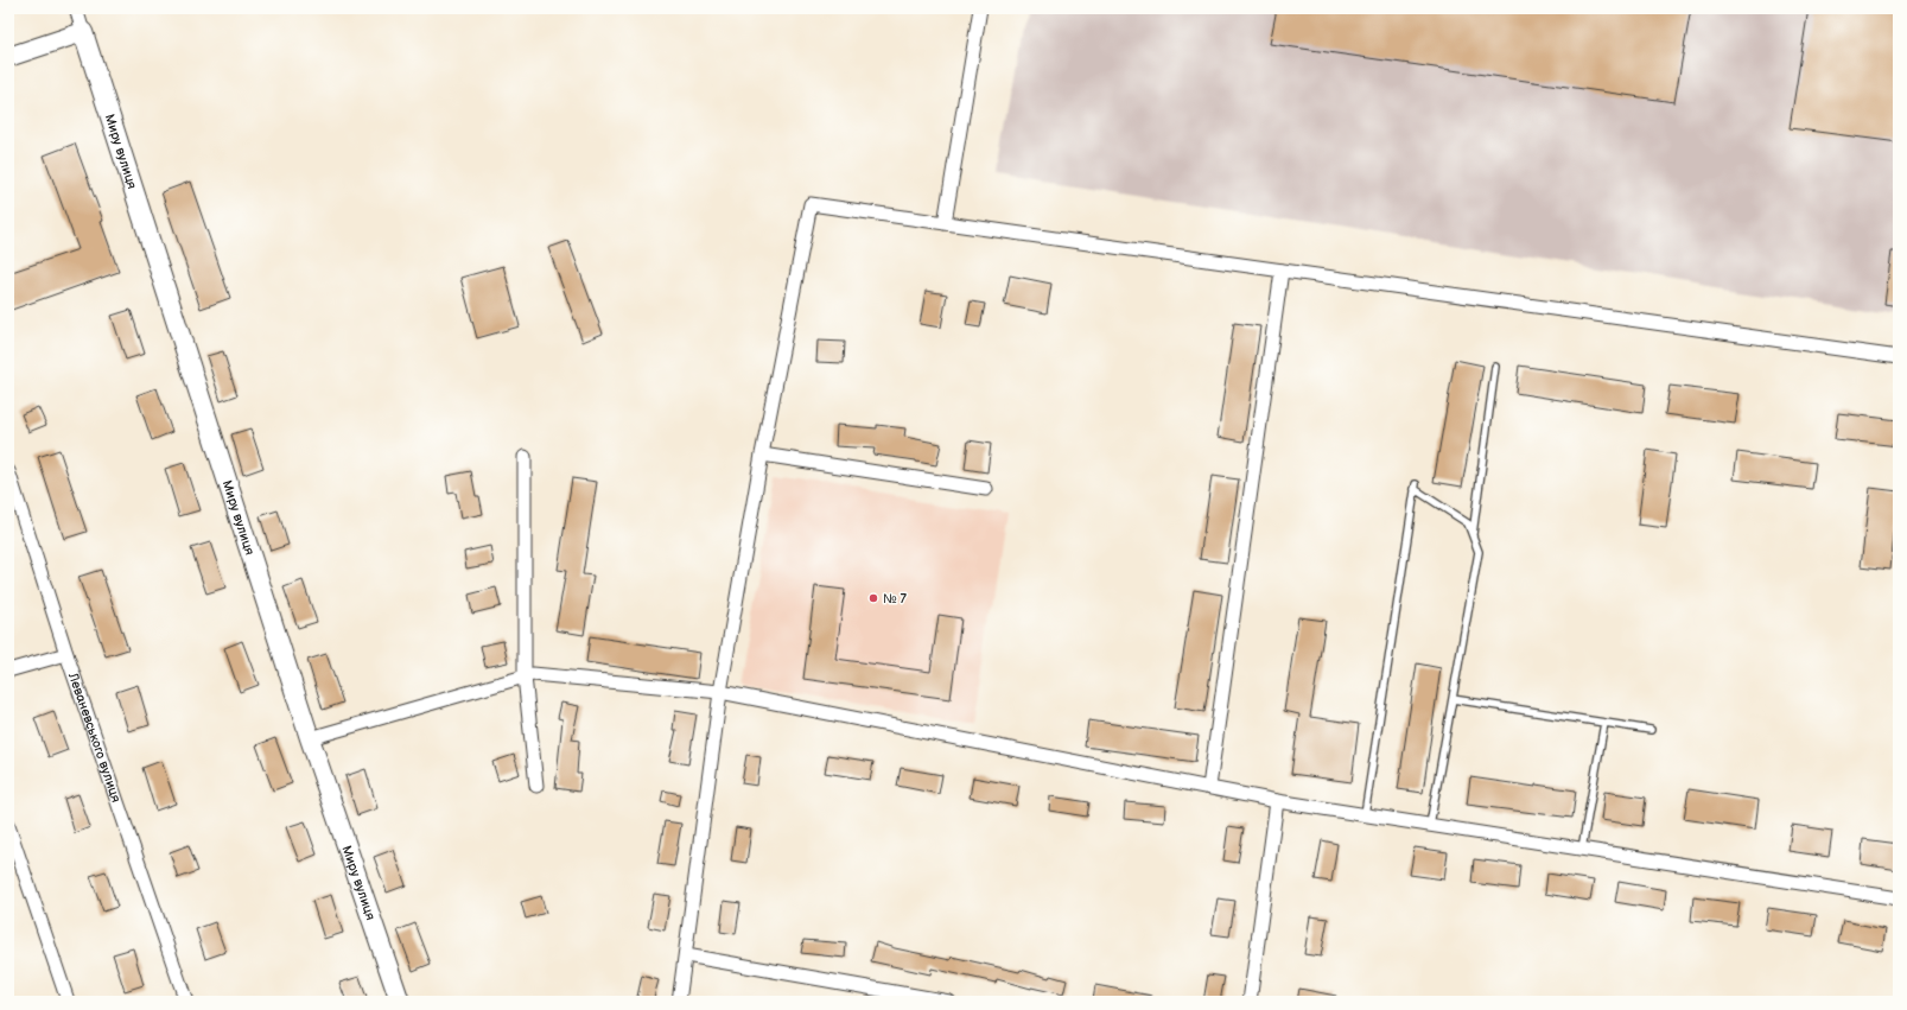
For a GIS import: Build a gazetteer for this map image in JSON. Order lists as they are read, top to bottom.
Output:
{
  "streets": {
    "main road": ["Миру вулиця"],
    "street": ["Леваневського вулиця"]
  },
  "places": ["№ 7"]
}
